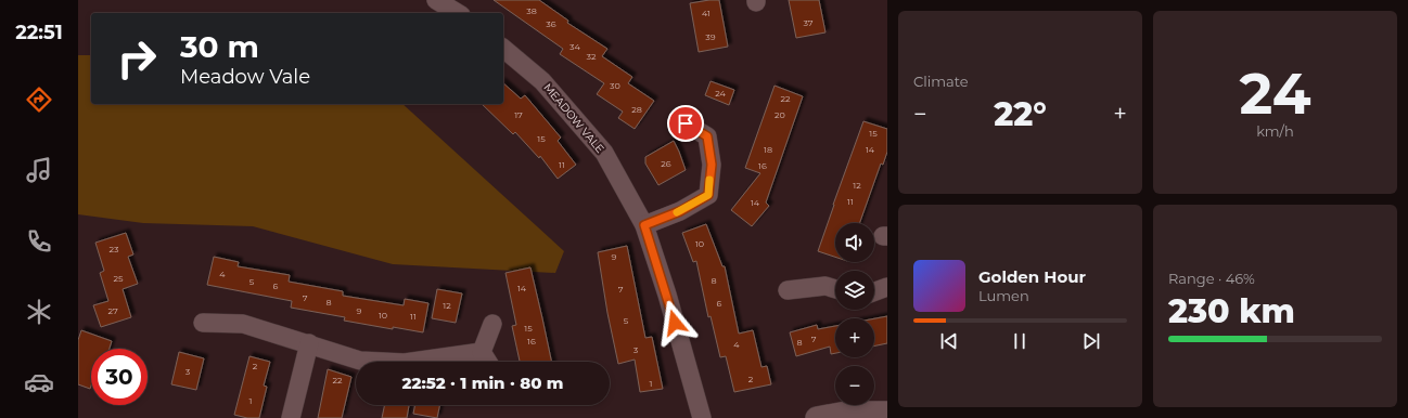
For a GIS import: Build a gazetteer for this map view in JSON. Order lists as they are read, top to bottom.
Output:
{
  "streets": {
    "street": ["MEADOW VALE"]
  },
  "house_numbers": [
    "38",
    "41",
    "37",
    "36",
    "39",
    "34",
    "32",
    "30",
    "24",
    "22",
    "28",
    "17",
    "20",
    "15",
    "15",
    "18",
    "14",
    "26",
    "11",
    "16",
    "12",
    "11",
    "14",
    "10",
    "23",
    "9",
    "4",
    "25",
    "8",
    "5",
    "6",
    "14",
    "7",
    "7",
    "8",
    "6",
    "12",
    "27",
    "9",
    "10",
    "11",
    "5",
    "15",
    "7",
    "16",
    "8",
    "4",
    "3",
    "2",
    "3",
    "2",
    "22",
    "1",
    "1"
  ],
  "page": {
    "tabs": "22:51",
    "tile": [
      "Climate",
      ["24", "km/h"],
      ["Range · 46%", "230 km"]
    ],
    "turn": ["30 m", "Meadow Vale"],
    "heat": ["−", "22°", "+"],
    "map_buttons": ["+", "−"],
    "song": ["Golden Hour", "Lumen"],
    "limit": "30",
    "trip": "22:52 · 1 min · 80 m"
  }
}
